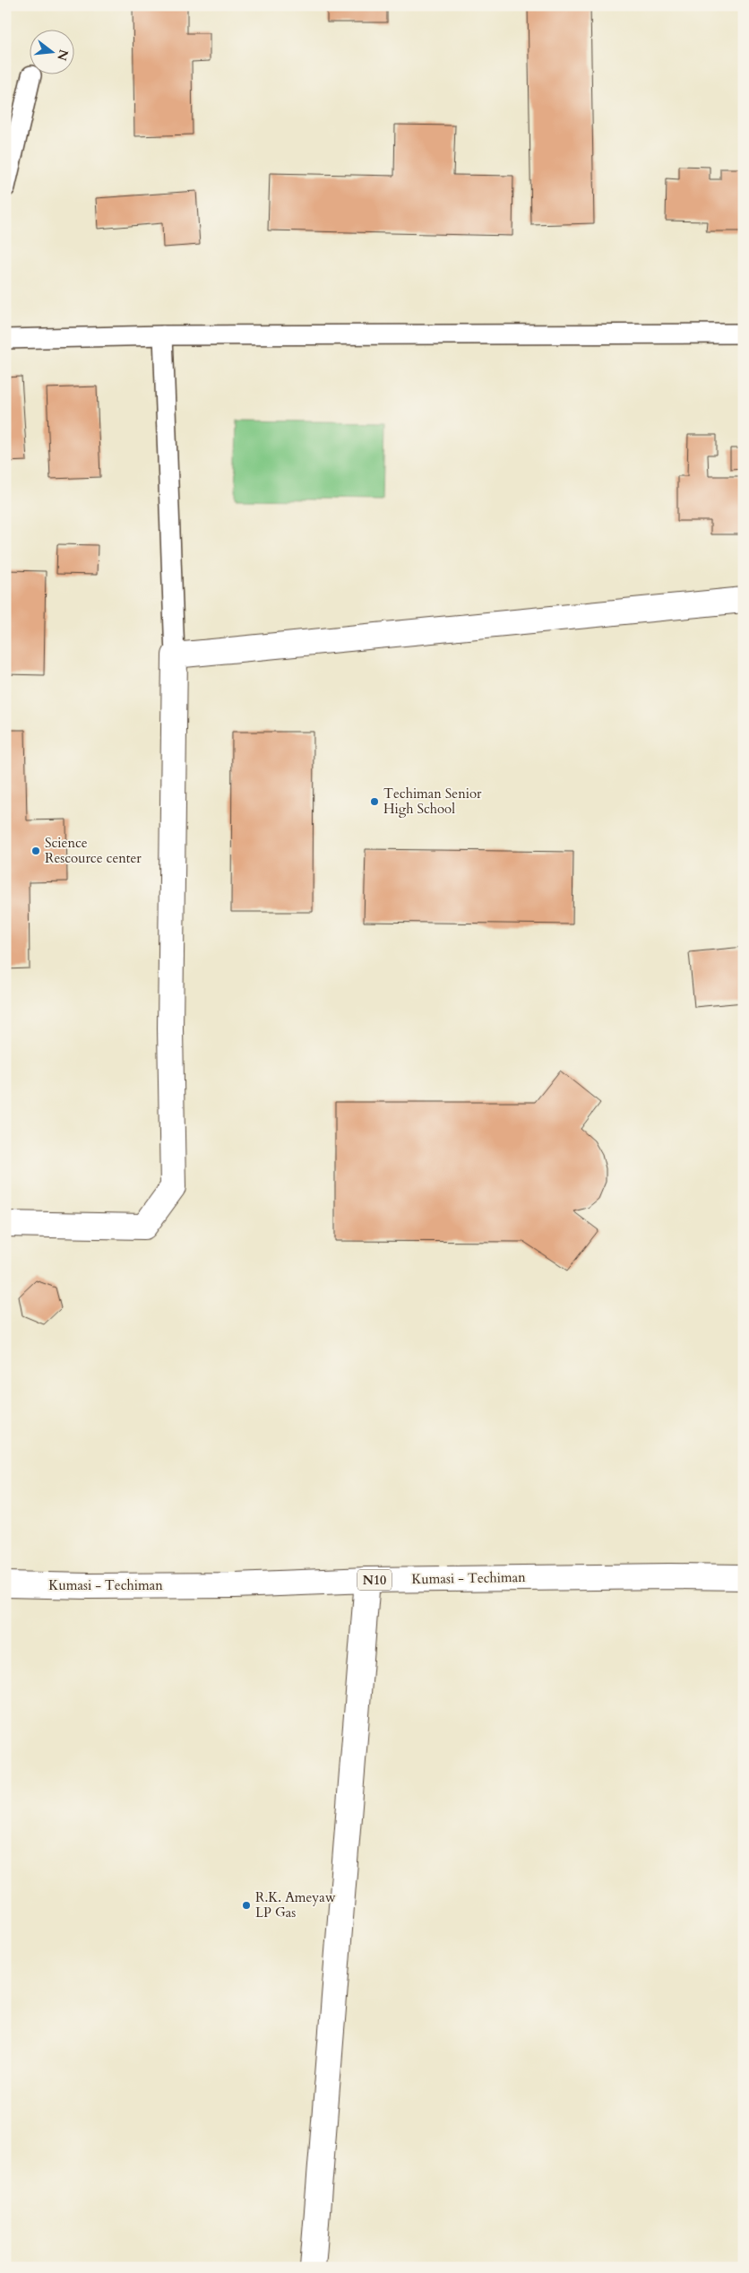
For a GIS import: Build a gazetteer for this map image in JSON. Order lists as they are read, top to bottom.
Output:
{
  "streets": {
    "main road": ["Kumasi - Techiman", "N10"]
  },
  "places": ["Techiman Senior High School", "Science Rescource center", "R.K. Ameyaw LP Gas"],
  "north": "right"
}
